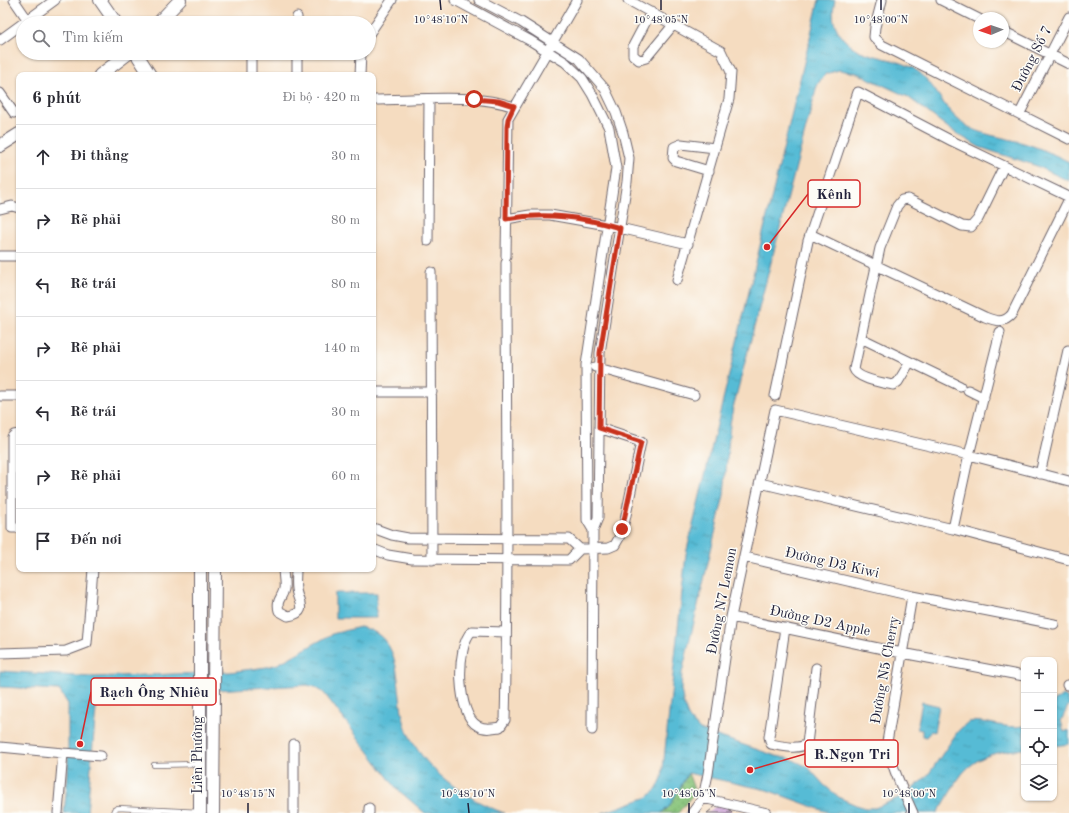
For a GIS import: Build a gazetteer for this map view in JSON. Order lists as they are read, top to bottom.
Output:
{
  "streets": {
    "street": [
      "Đường Số 7",
      "Đường D3 Kiwi",
      "Đường N7 Lemon",
      "Đường D2 Apple",
      "Đường N5 Cherry",
      "Liên Phường"
    ]
  },
  "crossings": [
    ["Đường D3 Kiwi", "Đường N7 Lemon"],
    ["Đường D3 Kiwi", "Đường N5 Cherry"],
    ["Đường N7 Lemon", "Đường D2 Apple"],
    ["Đường D2 Apple", "Đường N5 Cherry"]
  ],
  "places": ["Kênh", "Rạch Ông Nhiêu", "R.Ngọn Tri"],
  "north": "left",
  "page": {
    "search": "Tìm kiếm",
    "heading": ["6 phút", "Đi bộ · 420 m"],
    "list": [
      ["Đi thẳng", "30 m"],
      ["Rẽ phải", "80 m"],
      ["Rẽ trái", "80 m"],
      ["Rẽ phải", "140 m"],
      ["Rẽ trái", "30 m"],
      ["Rẽ phải", "60 m"],
      "Đến nơi"
    ],
    "map_buttons": ["+", "−"]
  },
  "coordinates": [
    "10°48'10\"N",
    "10°48'05\"N",
    "10°48'00\"N",
    "10°48'15\"N"
  ]
}
